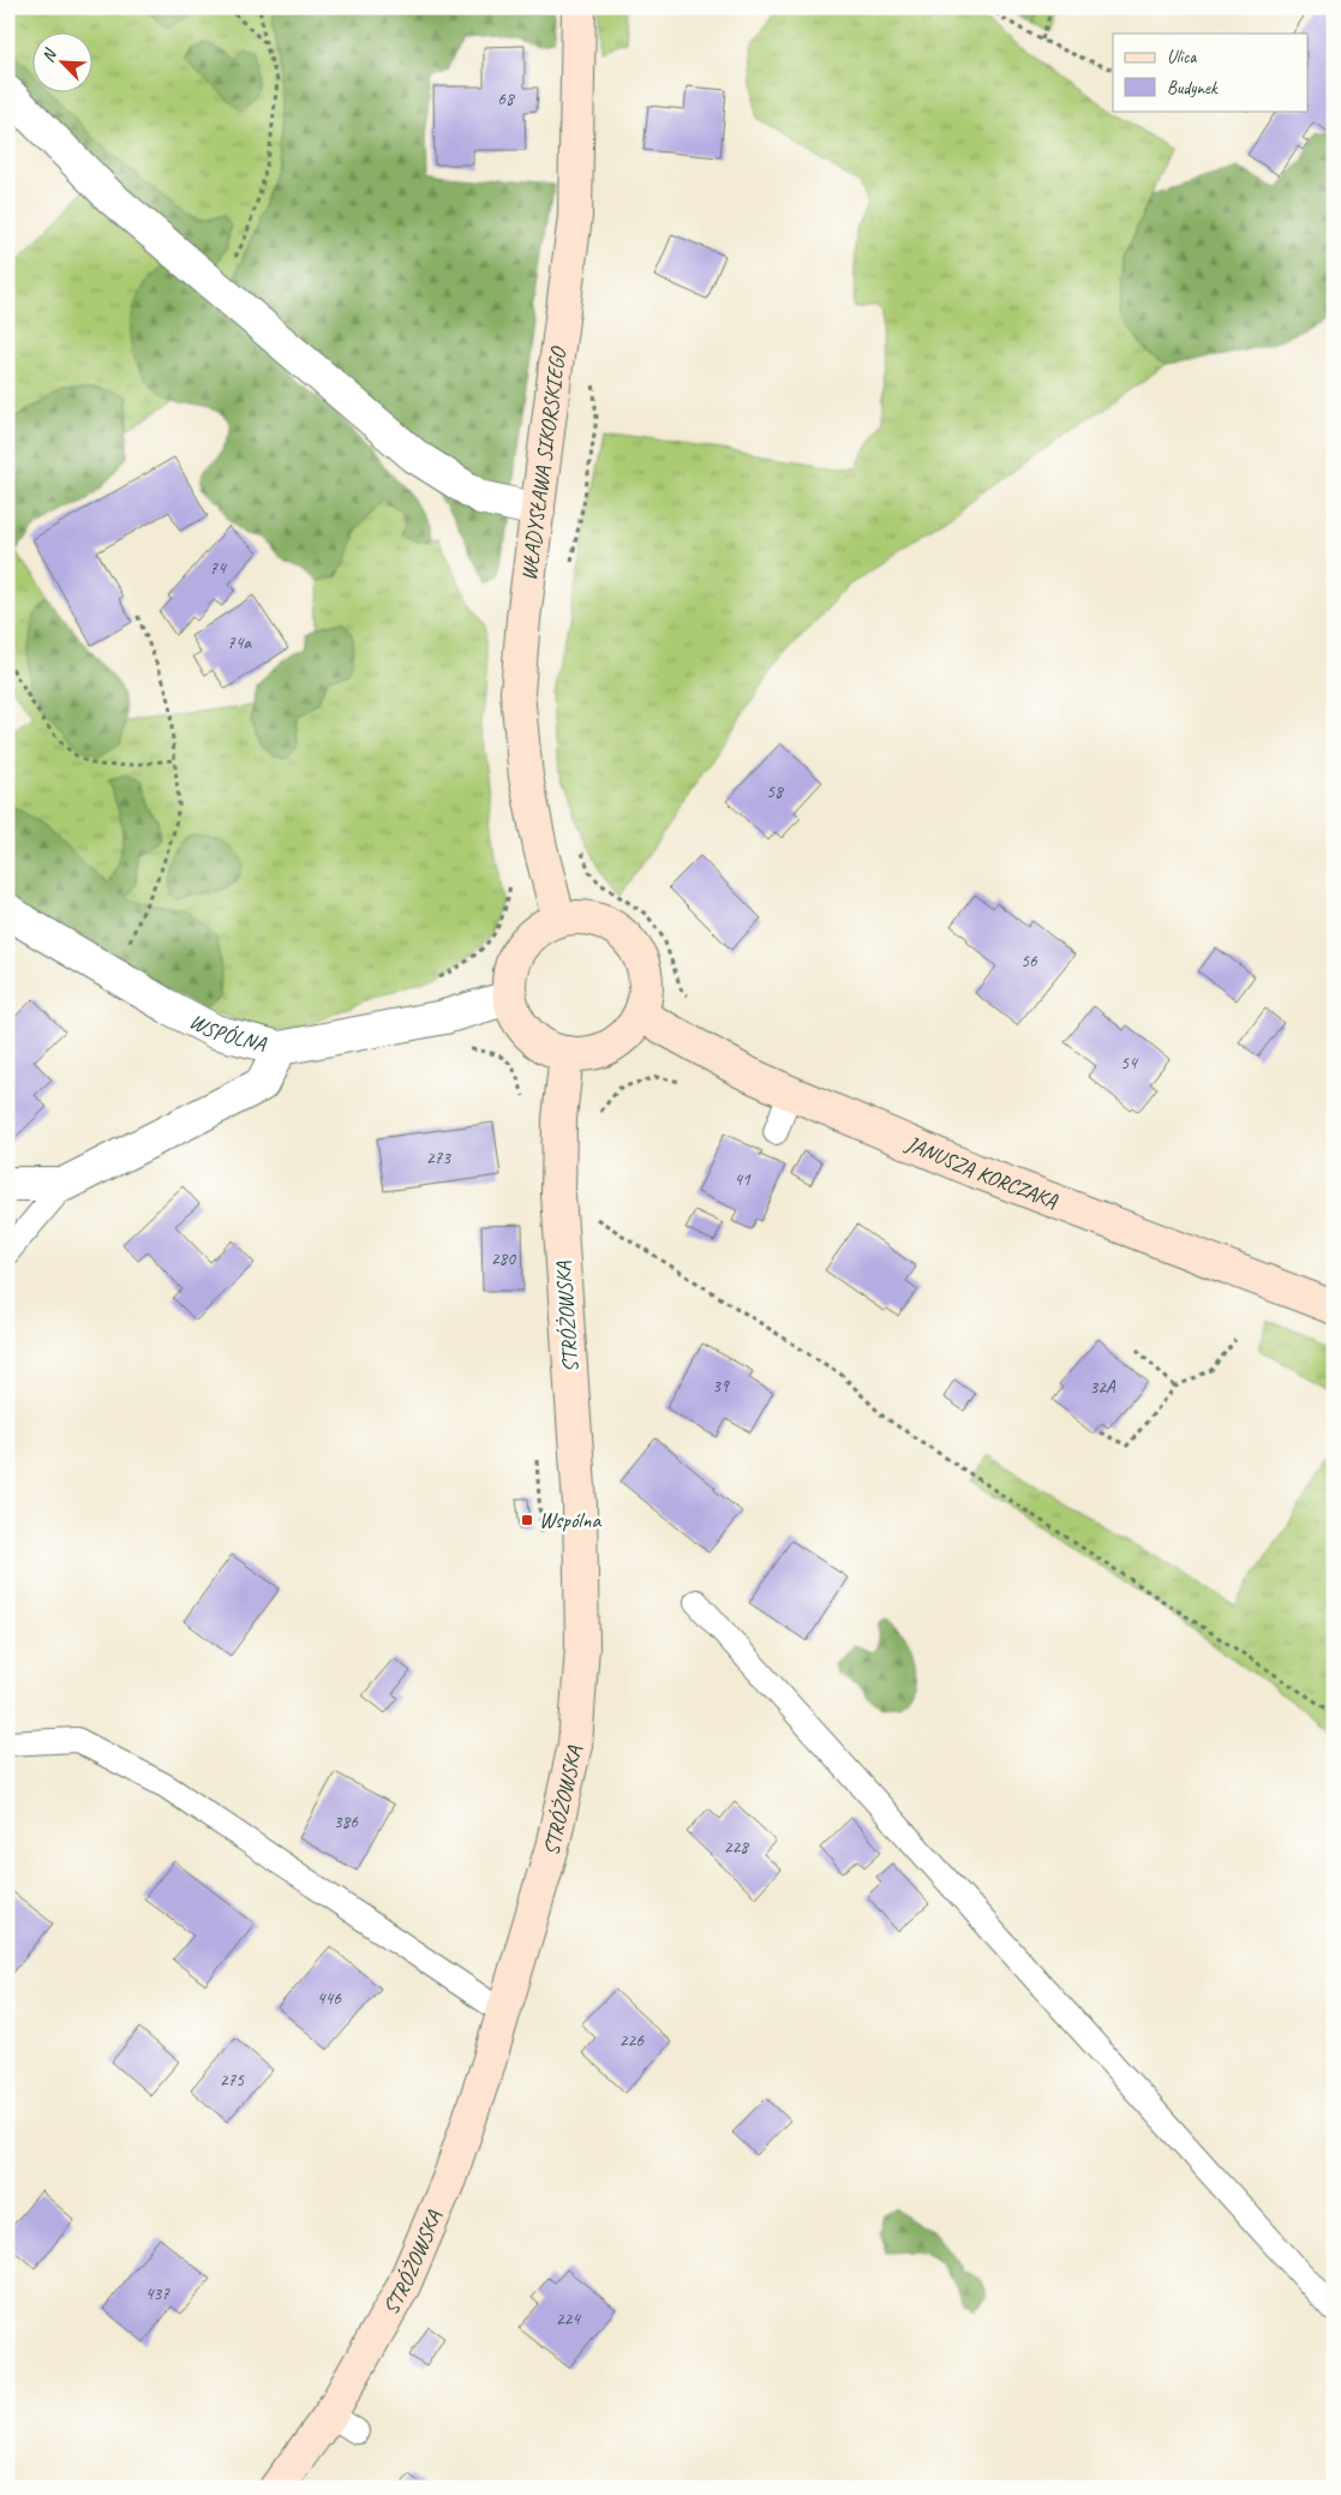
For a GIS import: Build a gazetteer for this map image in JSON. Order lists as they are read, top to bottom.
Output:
{
  "streets": {
    "street": [
      "WŁADYSŁAWA SIKORSKIEGO",
      "WSPÓLNA",
      "JANUSZA KORCZAKA",
      "STRÓŻOWSKA"
    ]
  },
  "crossings": [
    ["WŁADYSŁAWA SIKORSKIEGO", "WSPÓLNA"],
    ["WŁADYSŁAWA SIKORSKIEGO", "JANUSZA KORCZAKA"],
    ["WŁADYSŁAWA SIKORSKIEGO", "STRÓŻOWSKA"],
    ["WSPÓLNA", "JANUSZA KORCZAKA"],
    ["WSPÓLNA", "STRÓŻOWSKA"],
    ["JANUSZA KORCZAKA", "STRÓŻOWSKA"]
  ],
  "places": {
    "transit": ["Wspólna"]
  },
  "house_numbers": [
    "68",
    "74",
    "74a",
    "58",
    "56",
    "54",
    "273",
    "41",
    "280",
    "39",
    "32A",
    "386",
    "228",
    "446",
    "226",
    "275",
    "437",
    "224"
  ],
  "legend": ["Ulica", "Budynek"],
  "north": "top left"
}
